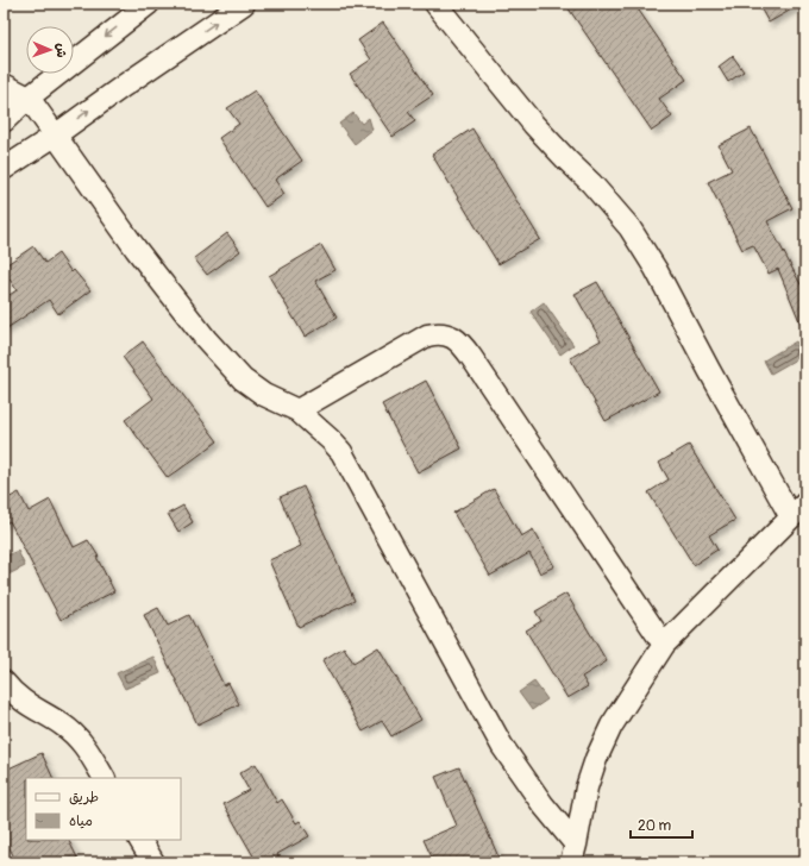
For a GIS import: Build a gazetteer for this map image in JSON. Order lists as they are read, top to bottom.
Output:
{
  "legend": ["طريق", "مياه"],
  "scale_bar": "20 m",
  "north": "right"
}
